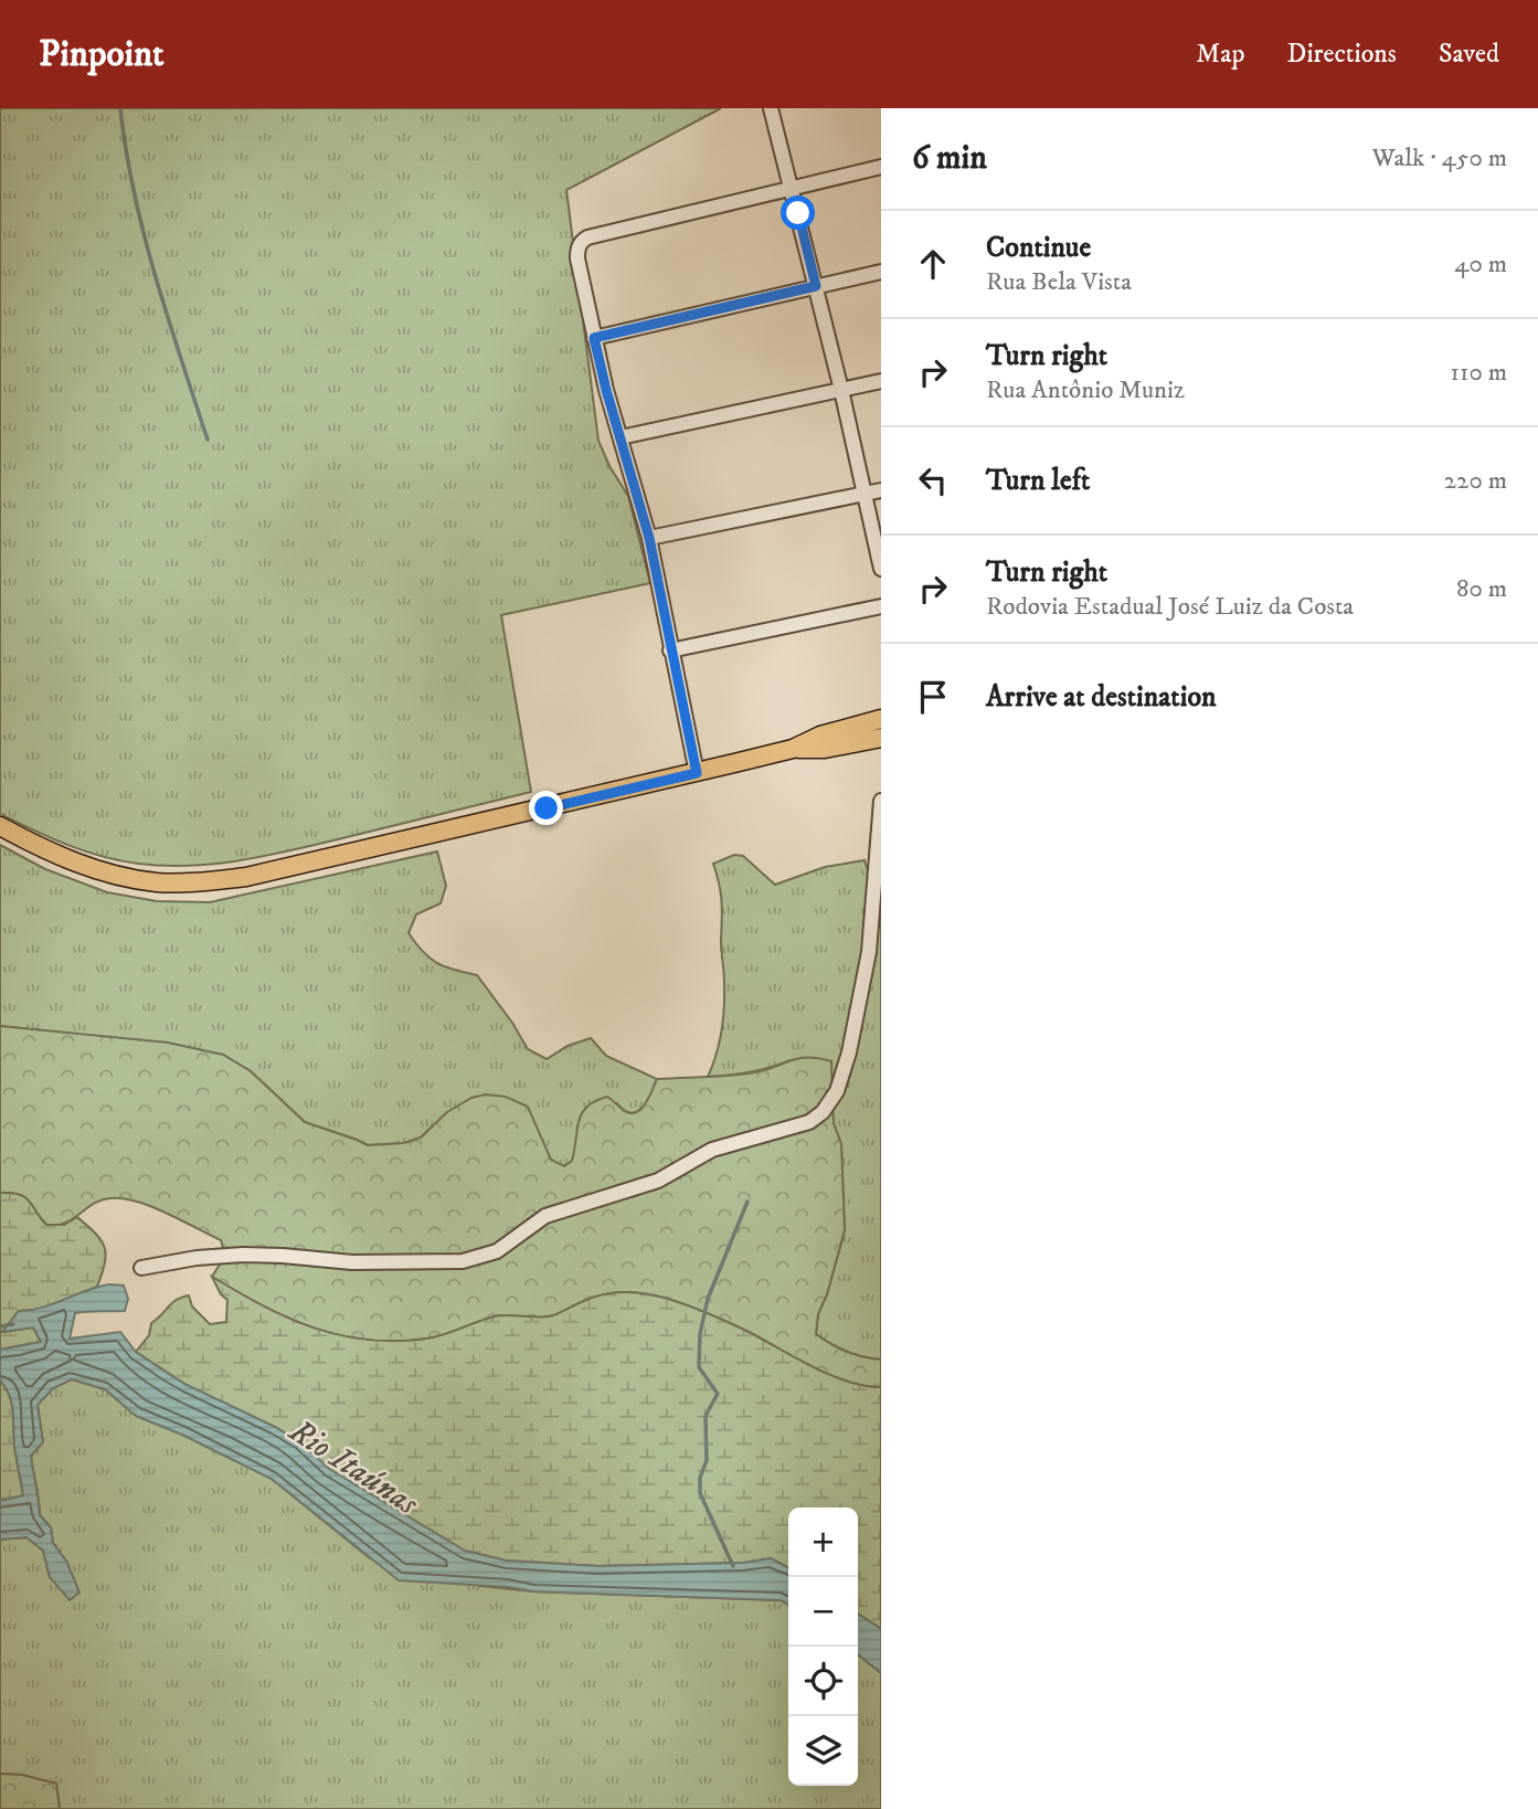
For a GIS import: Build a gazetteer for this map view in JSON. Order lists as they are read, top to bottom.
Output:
{
  "water": ["Rio Itaúnas"],
  "page": {
    "header": "Pinpoint",
    "nav": ["Map", "Directions", "Saved"],
    "heading": ["6 min", "Walk · 450 m"],
    "list": [
      ["Continue", "Rua Bela Vista", "40 m"],
      ["Turn right", "Rua Antônio Muniz", "110 m"],
      ["Turn left", "220 m"],
      ["Turn right", "Rodovia Estadual José Luiz da Costa", "80 m"],
      "Arrive at destination"
    ],
    "map_buttons": ["+", "−"]
  }
}
